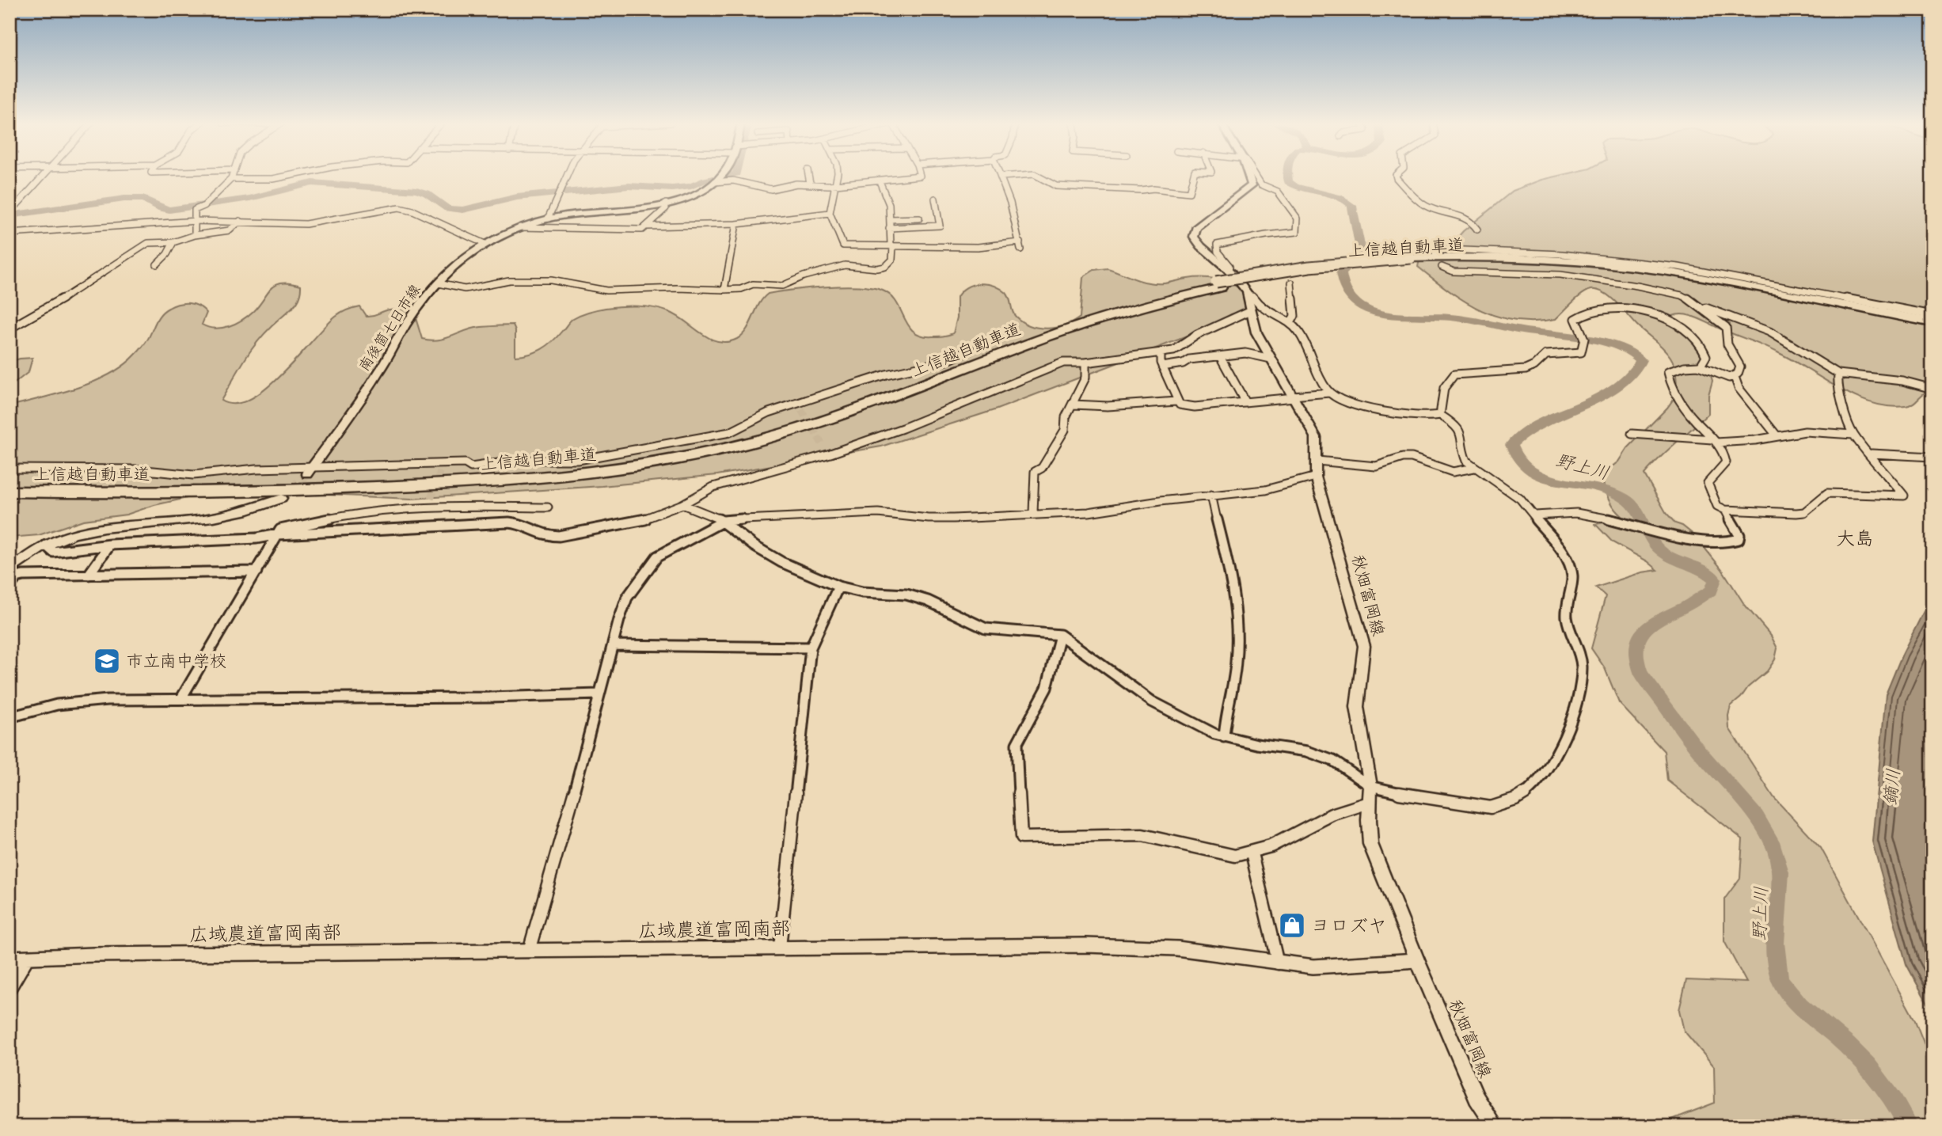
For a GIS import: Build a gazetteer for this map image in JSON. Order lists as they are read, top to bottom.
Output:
{
  "streets": {
    "highway": ["上信越自動車道"],
    "main road": ["南後箇七日市線", "秋畑富岡線"],
    "street": ["広域農道富岡南部"]
  },
  "crossings": [
    ["秋畑富岡線", "広域農道富岡南部"]
  ],
  "districts": ["大島"],
  "water": ["野上川", "鏑川"],
  "places": {
    "school or university": ["市立南中学校"],
    "shop": ["ヨロズヤ"]
  }
}
